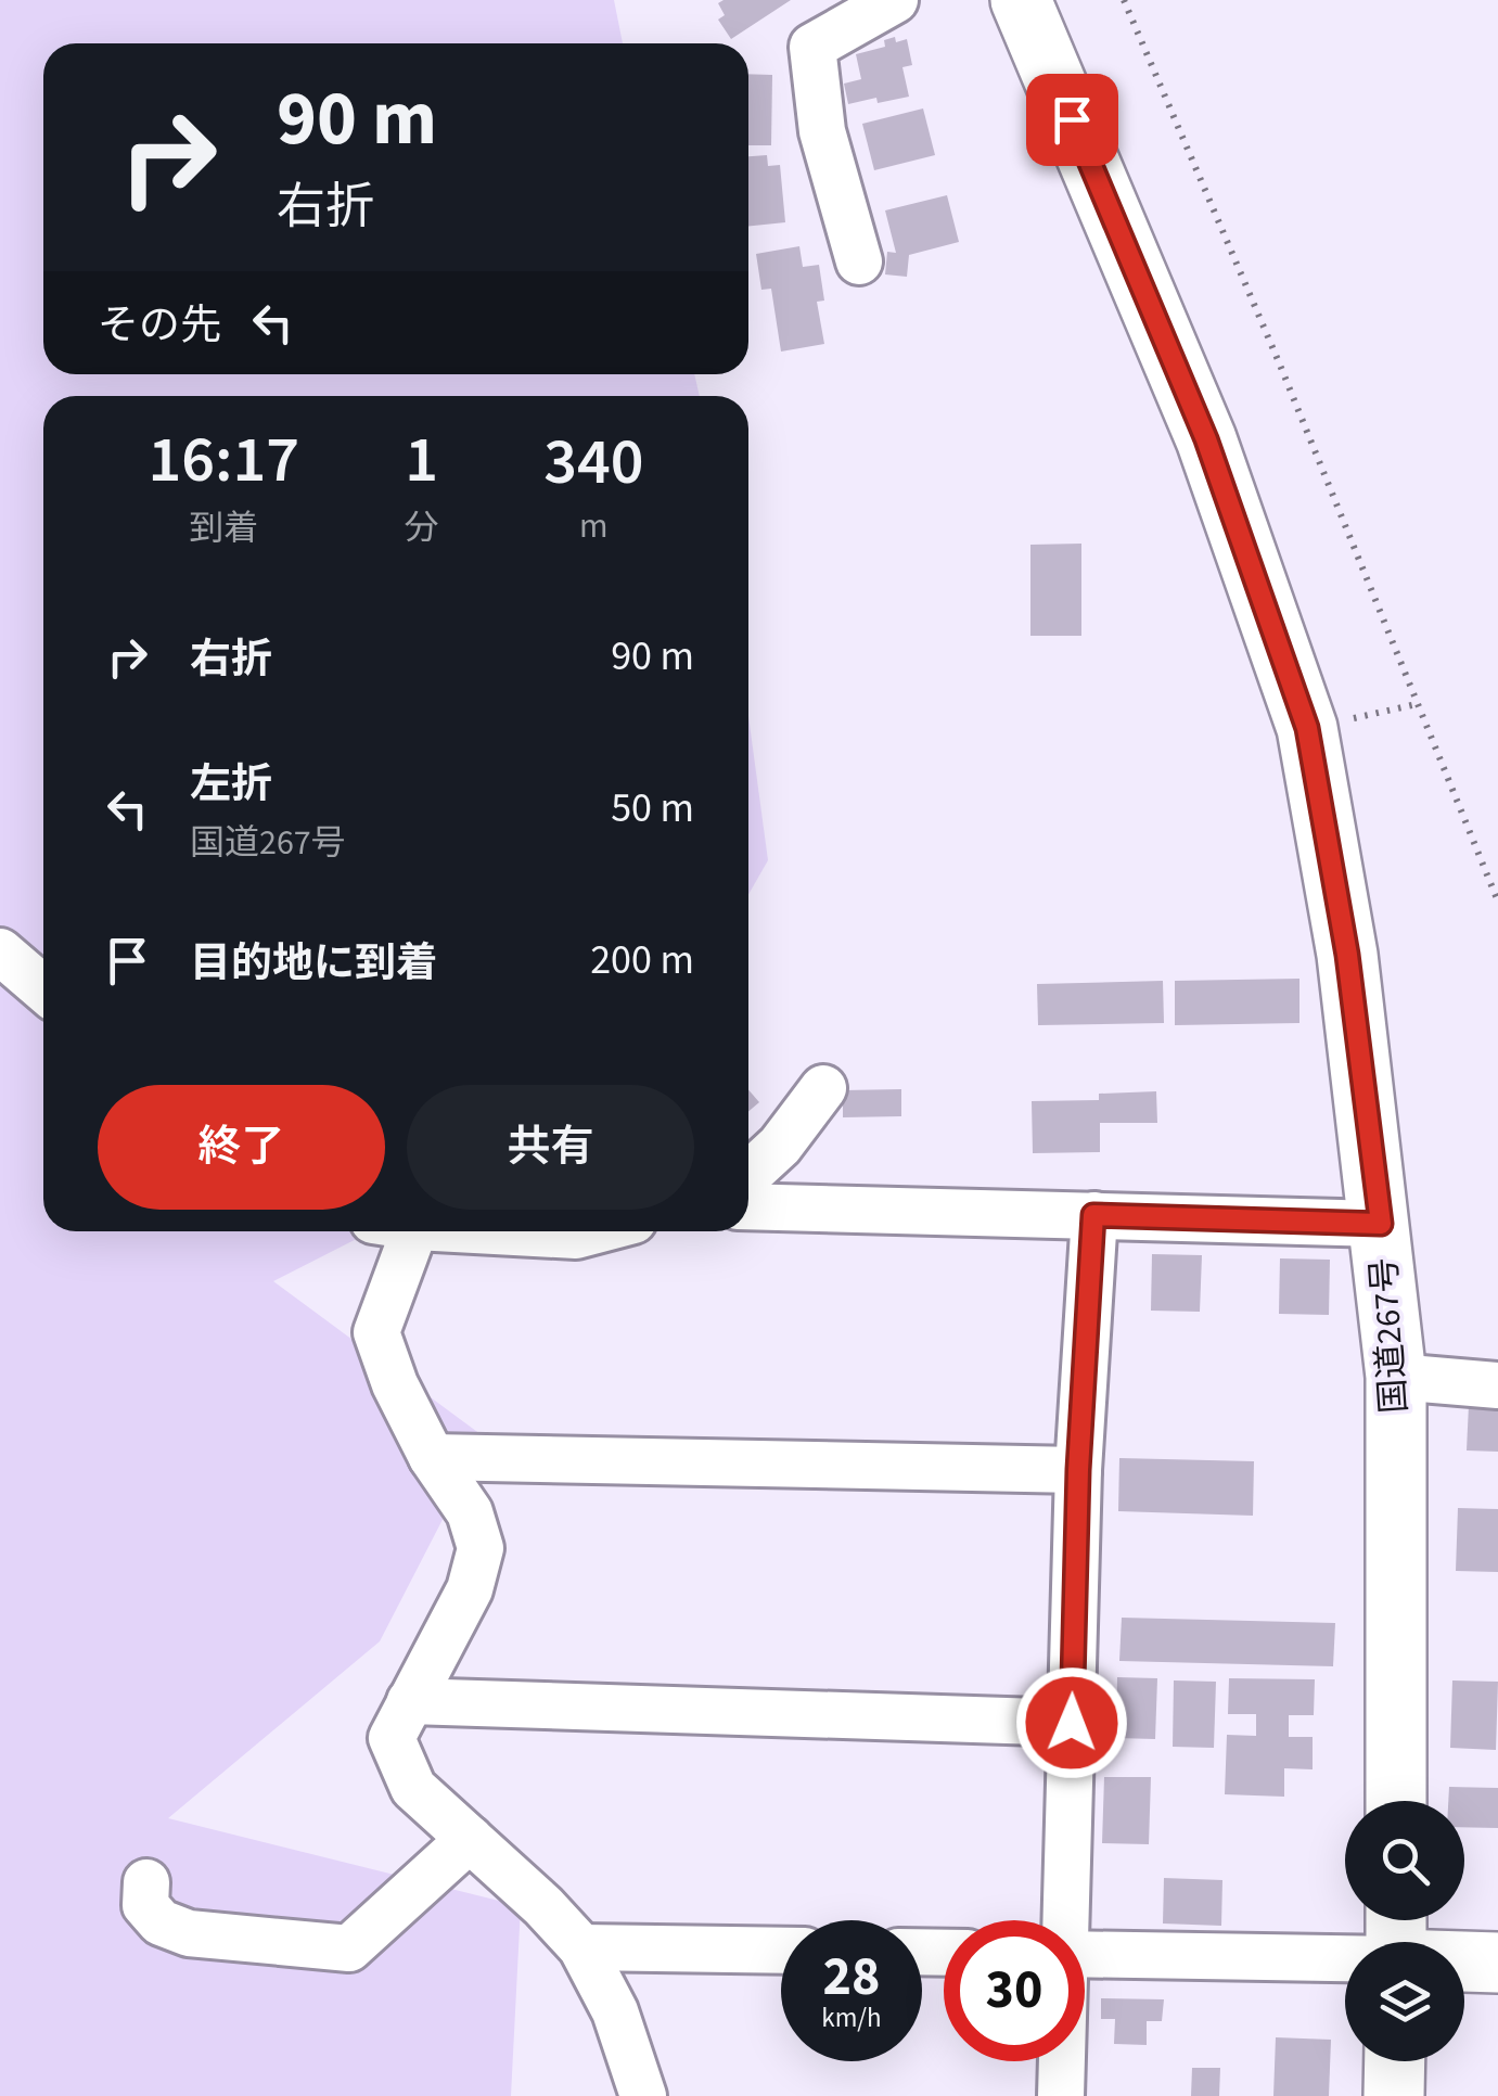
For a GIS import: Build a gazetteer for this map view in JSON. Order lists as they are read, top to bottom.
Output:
{
  "streets": {
    "main road": ["国道267号"]
  },
  "page": {
    "turn": ["90 m", "右折"],
    "then": "その先",
    "eta": [
      "16:17",
      "到着",
      "1",
      "分",
      "340",
      "m"
    ],
    "list": [
      {
        "name": "右折",
        "value": "90 m"
      },
      {
        "name": "左折",
        "note": "国道267号",
        "value": "50 m"
      },
      {
        "name": "目的地に到着",
        "value": "200 m"
      }
    ],
    "buttons": ["終了", "共有"],
    "speed": "28 km/h",
    "limit": "30"
  }
}
